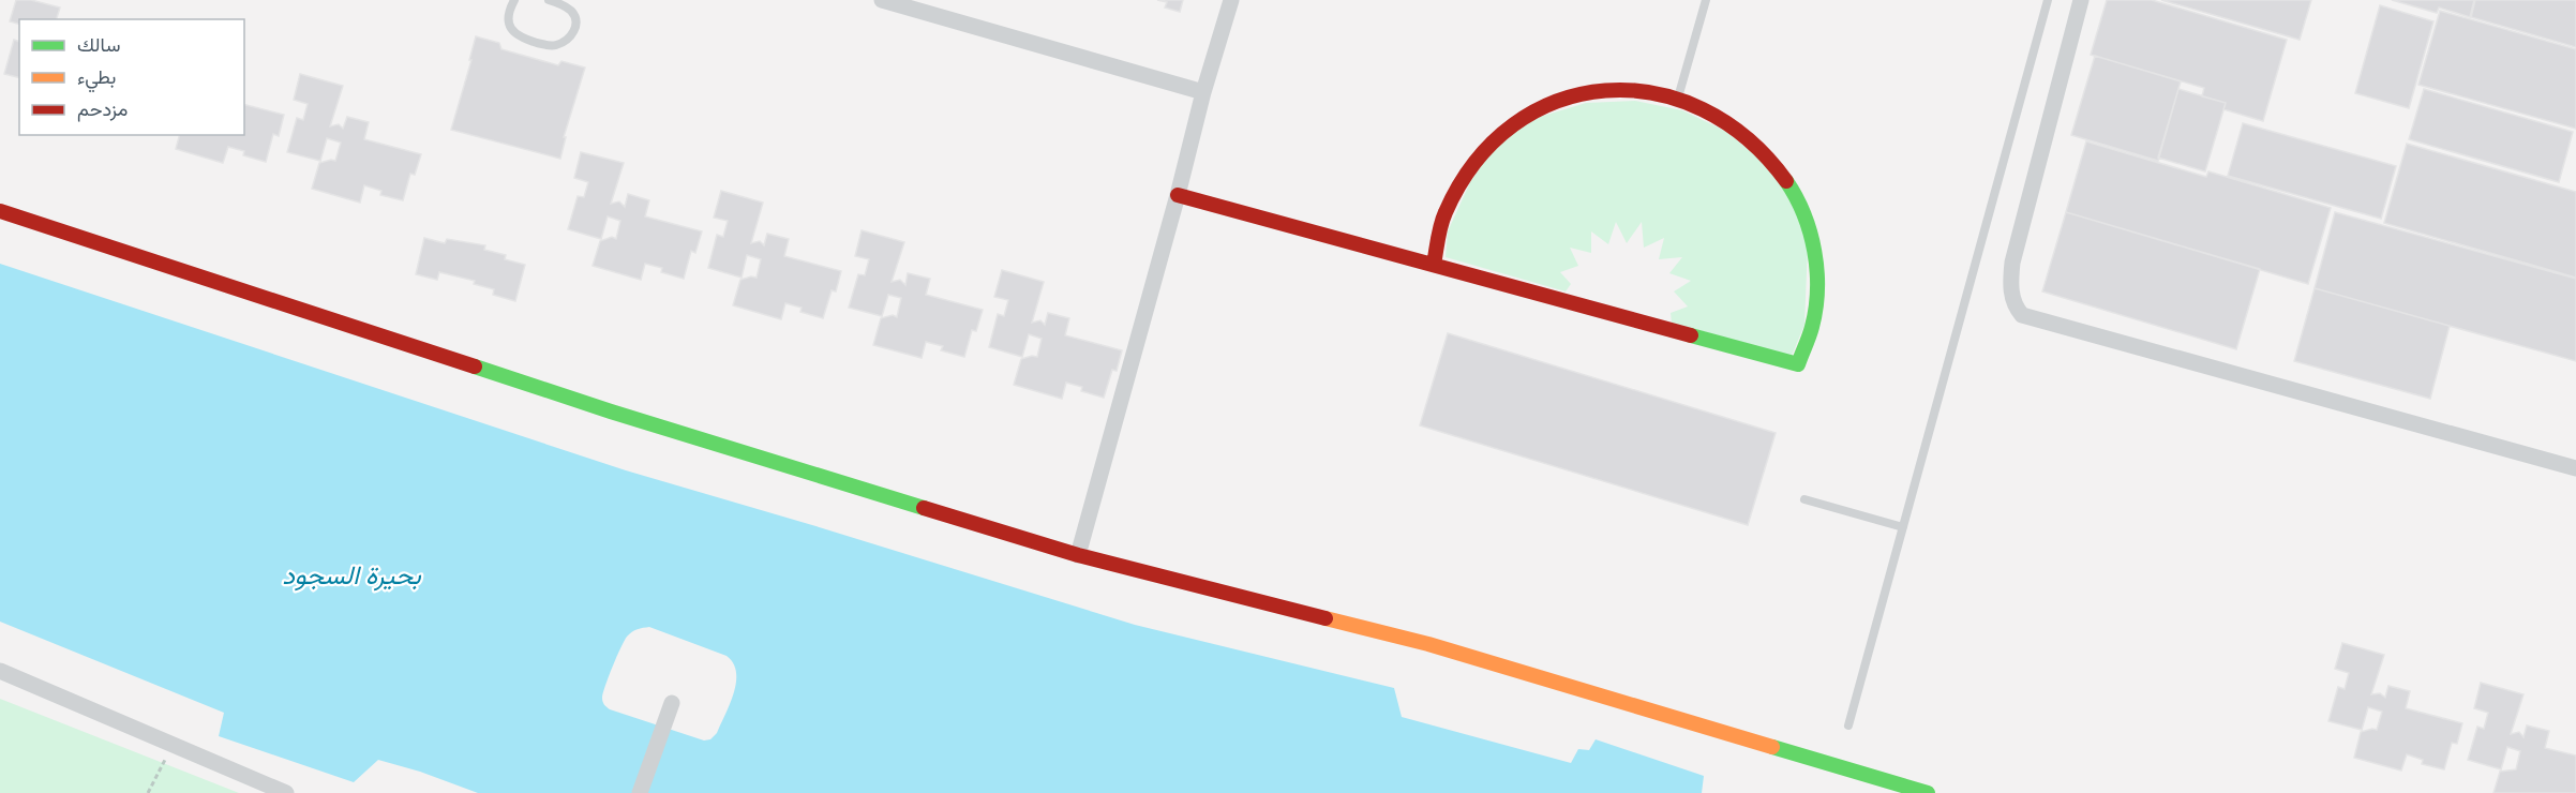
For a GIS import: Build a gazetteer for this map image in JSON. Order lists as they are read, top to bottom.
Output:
{
  "water": ["بحيرة السجود"],
  "legend": ["سالك", "بطيء", "مزدحم"]
}
